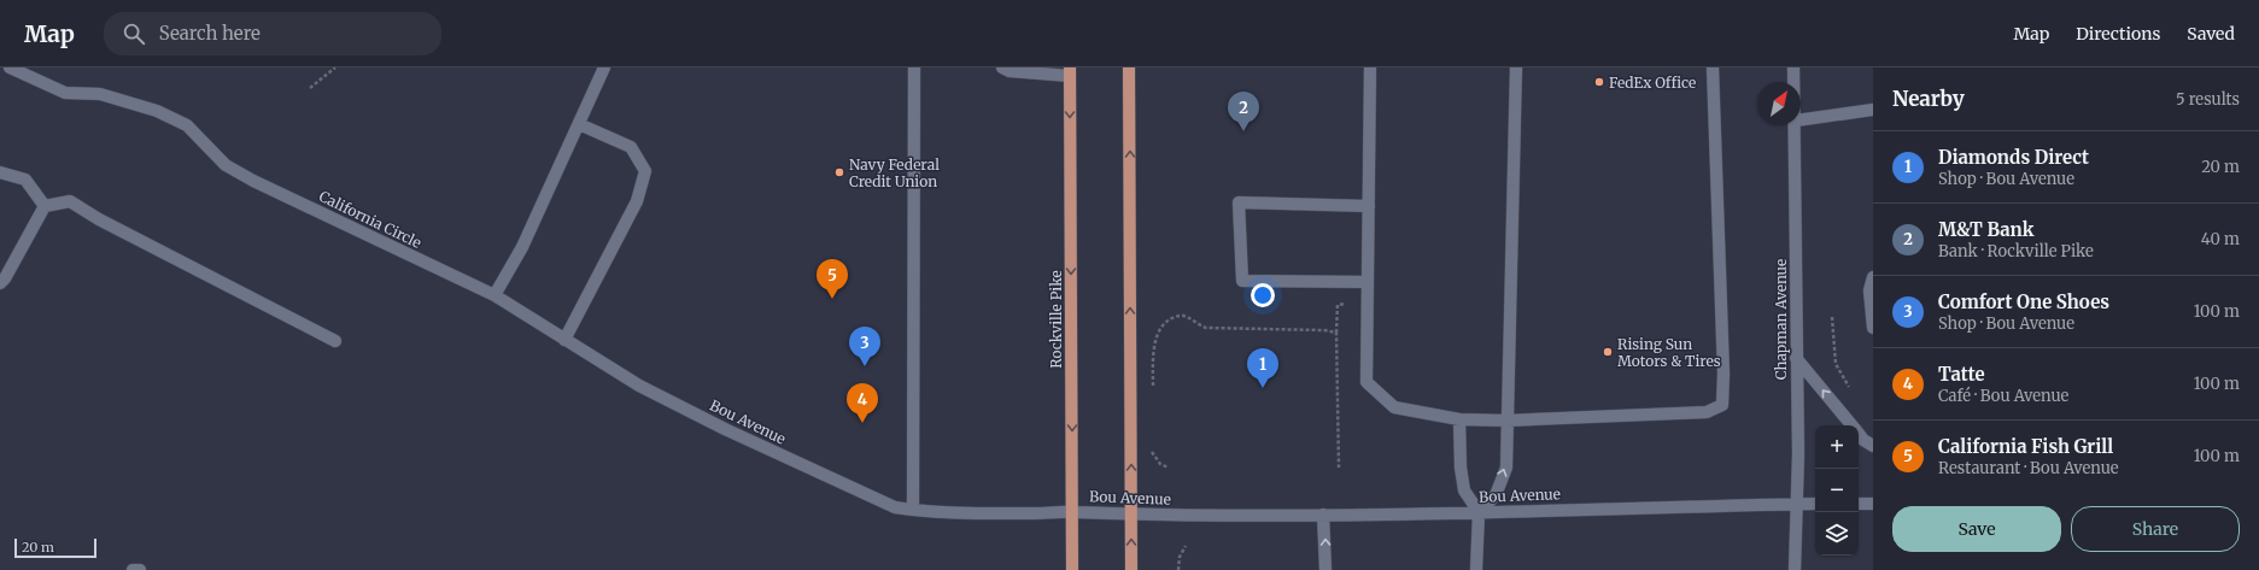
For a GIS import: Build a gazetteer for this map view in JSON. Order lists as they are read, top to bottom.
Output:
{
  "streets": {
    "main road": ["Rockville Pike"],
    "street": ["California Circle", "Chapman Avenue", "Bou Avenue"]
  },
  "crossings": [
    ["California Circle", "Bou Avenue"],
    ["Rockville Pike", "Bou Avenue"],
    ["Chapman Avenue", "Bou Avenue"]
  ],
  "places": ["FedEx Office", "Navy Federal Credit Union", "Rising Sun Motors & Tires"],
  "scale_bar": "20 m",
  "north": "top right",
  "page": {
    "header": "Map",
    "search": "Search here",
    "nav": ["Map", "Directions", "Saved"],
    "heading": ["Nearby", "5 results"],
    "pins": [
      "2",
      "5",
      "3",
      "1",
      "4"
    ],
    "list": [
      {
        "mark": "1",
        "name": "Diamonds Direct",
        "note": "Shop · Bou Avenue",
        "value": "20 m"
      },
      {
        "mark": "2",
        "name": "M&T Bank",
        "note": "Bank · Rockville Pike",
        "value": "40 m"
      },
      {
        "mark": "3",
        "name": "Comfort One Shoes",
        "note": "Shop · Bou Avenue",
        "value": "100 m"
      },
      {
        "mark": "4",
        "name": "Tatte",
        "note": "Café · Bou Avenue",
        "value": "100 m"
      },
      {
        "mark": "5",
        "name": "California Fish Grill",
        "note": "Restaurant · Bou Avenue",
        "value": "100 m"
      }
    ],
    "map_buttons": ["+", "−"],
    "buttons": ["Save", "Share"],
    "scale": "20 m"
  }
}
